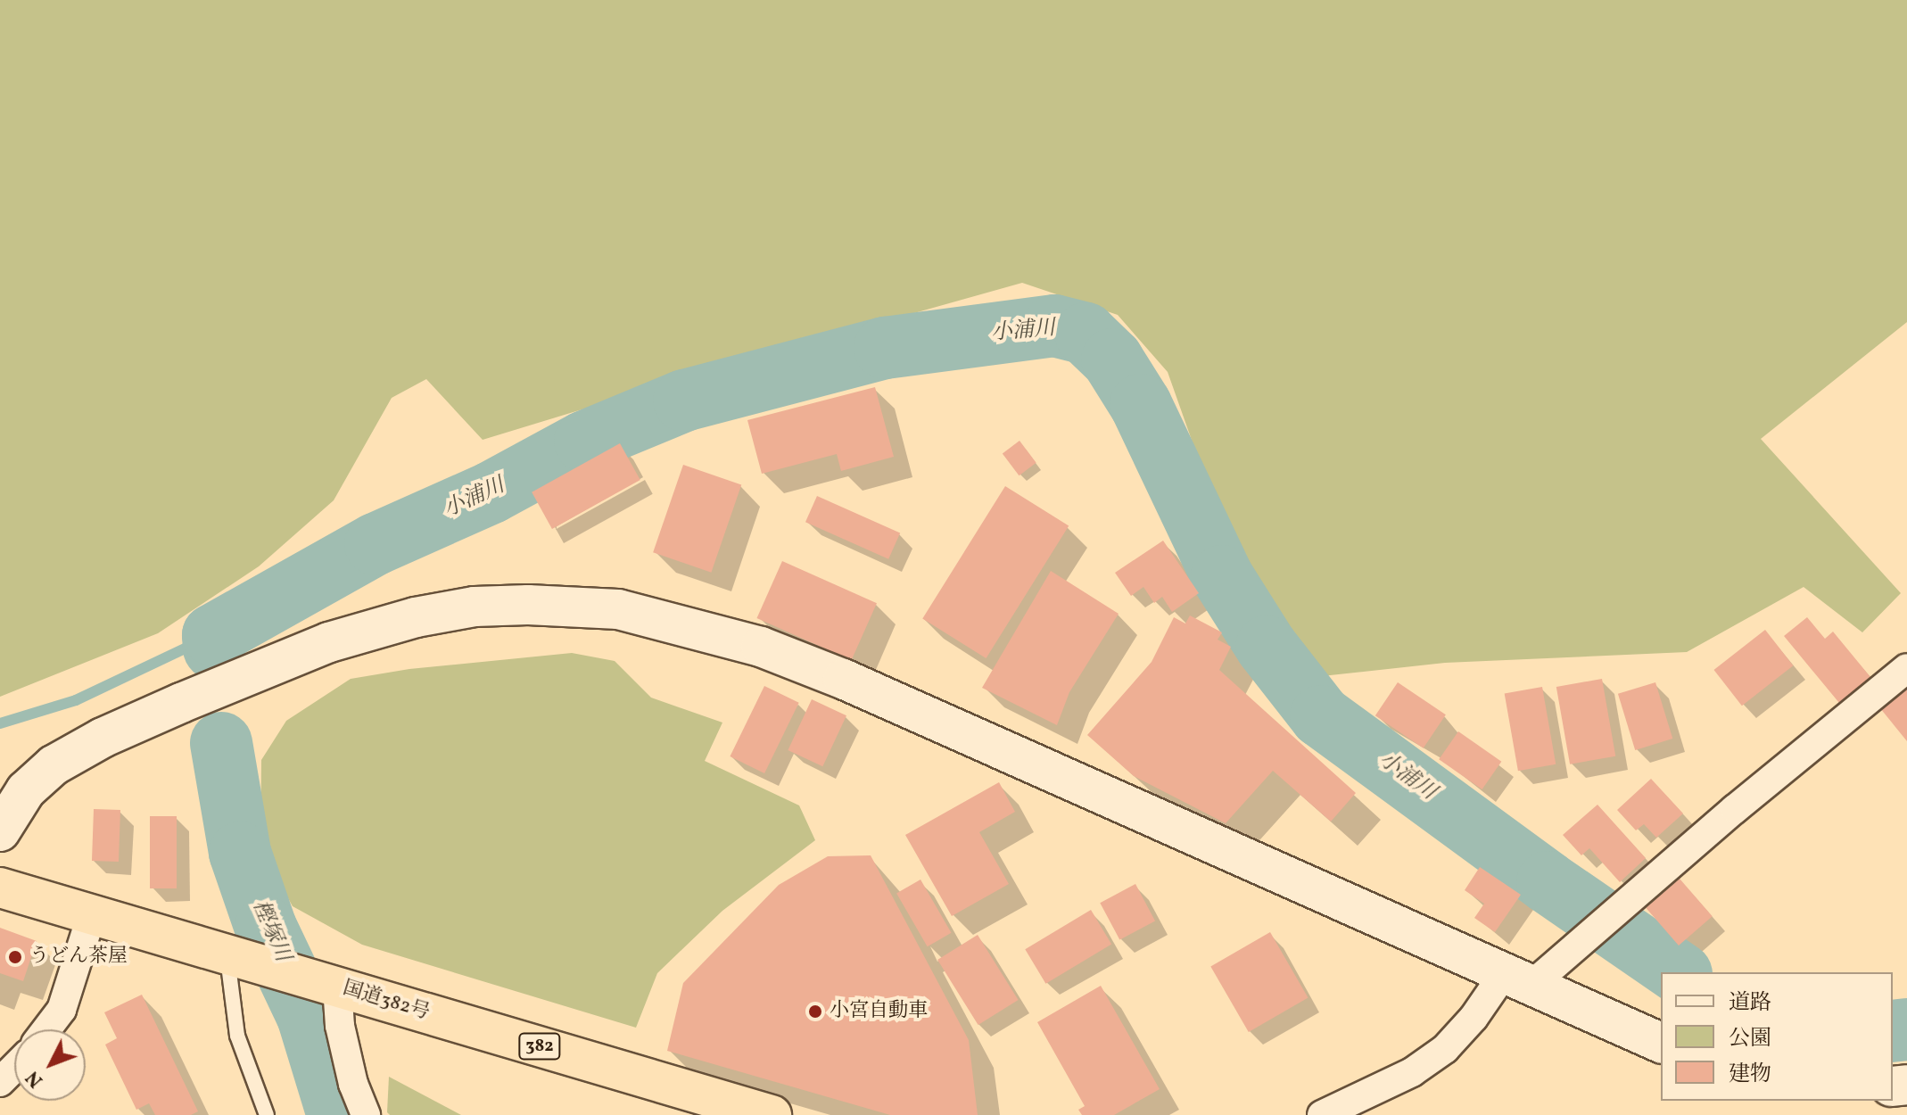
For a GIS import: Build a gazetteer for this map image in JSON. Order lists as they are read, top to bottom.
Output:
{
  "streets": {
    "highway": ["国道382号", "382"]
  },
  "water": ["小浦川", "樫塚川"],
  "places": ["うどん茶屋", "小宮自動車"],
  "legend": ["道路", "公園", "建物"],
  "north": "bottom left"
}
